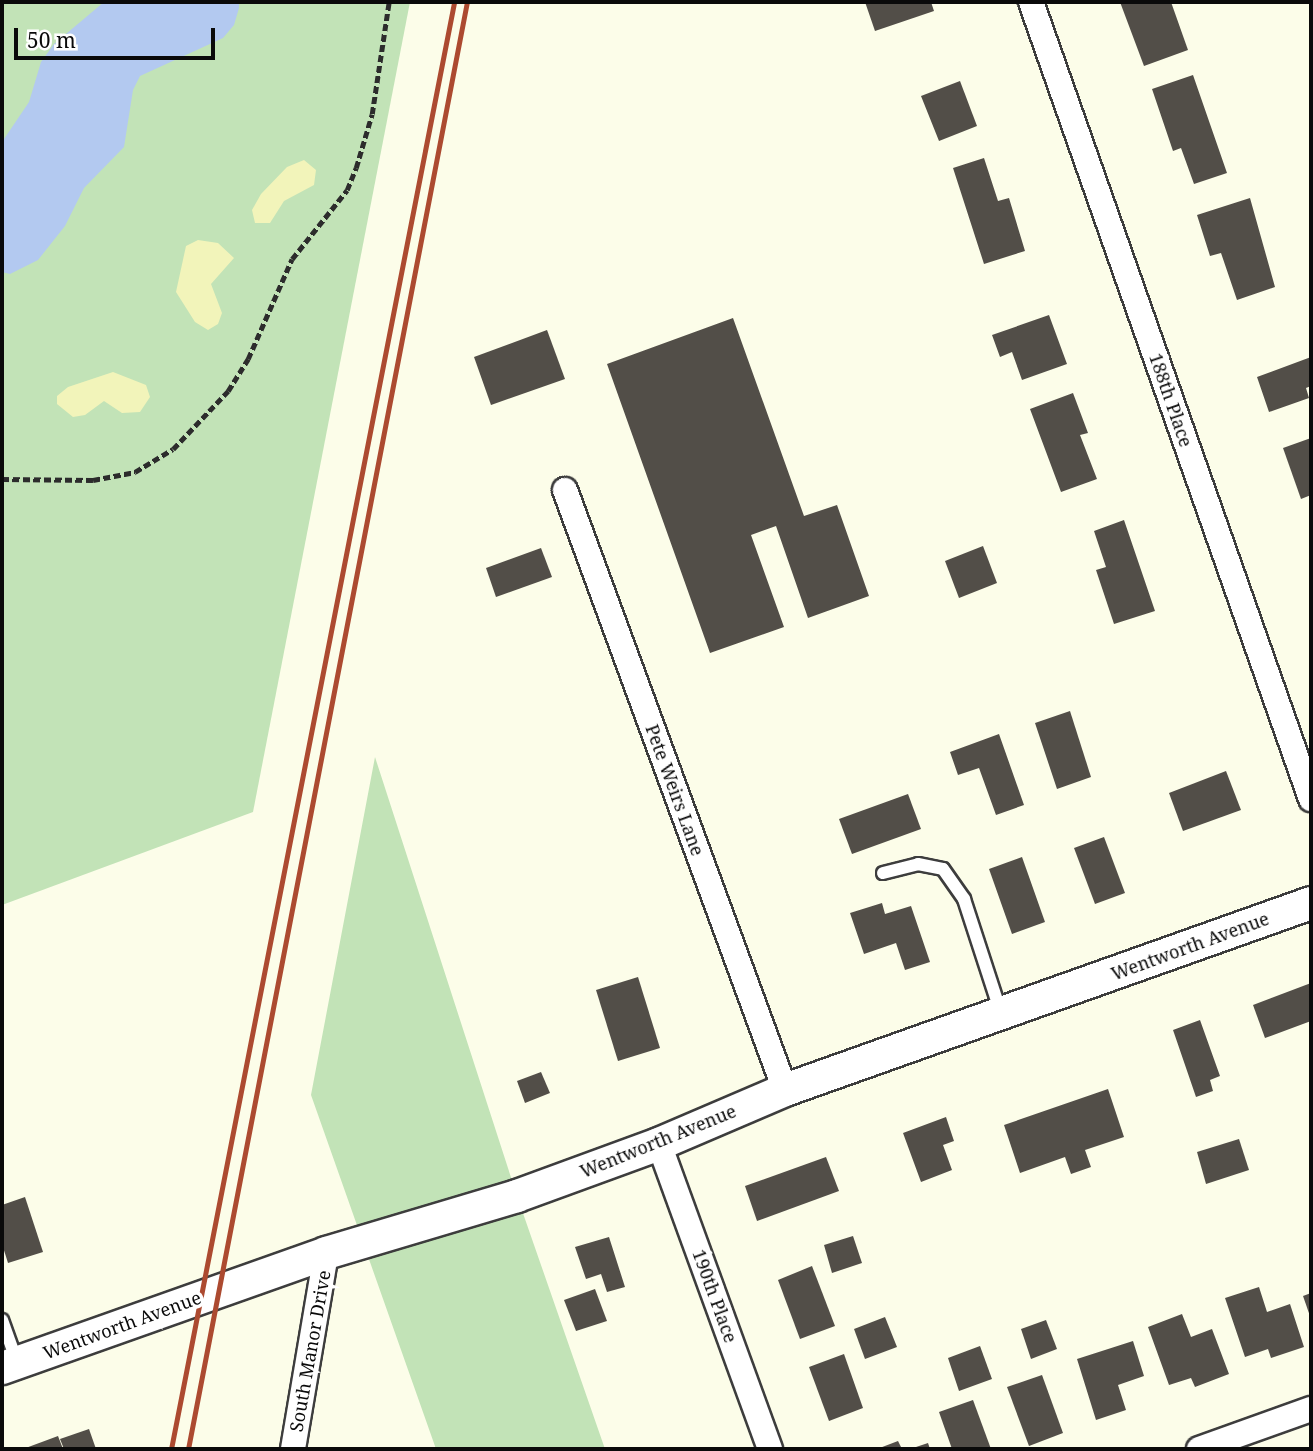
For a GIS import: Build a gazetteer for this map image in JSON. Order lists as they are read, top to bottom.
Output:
{
  "streets": {
    "street": [
      "188th Place",
      "Pete Weirs Lane",
      "Wentworth Avenue",
      "190th Place",
      "South Manor Drive"
    ]
  },
  "crossings": [
    ["Pete Weirs Lane", "Wentworth Avenue"],
    ["Wentworth Avenue", "190th Place"],
    ["Wentworth Avenue", "South Manor Drive"]
  ],
  "scale_bar": "50 m"
}
